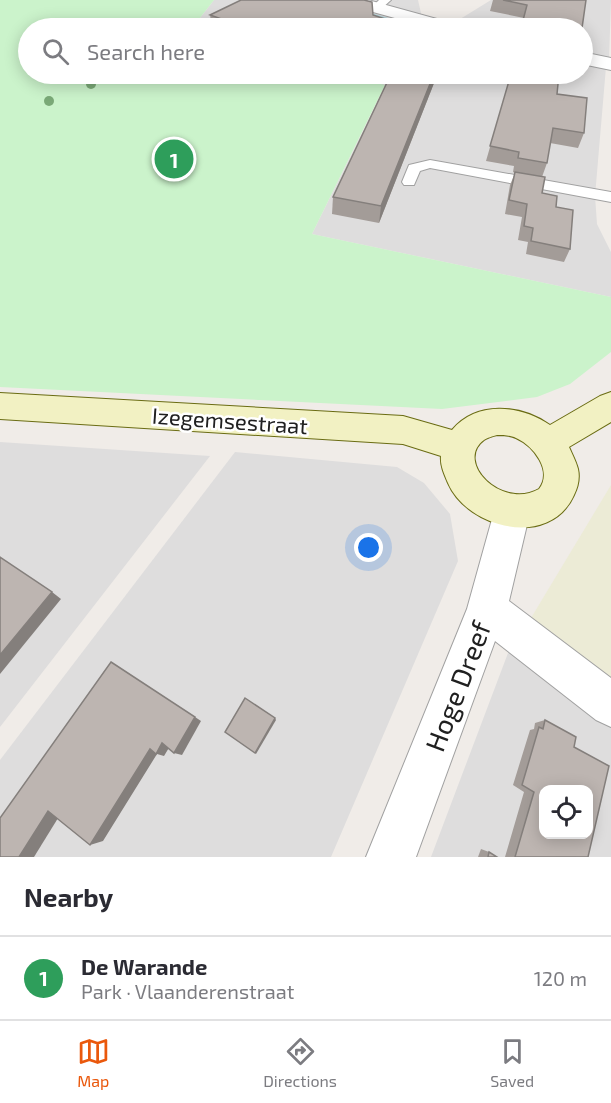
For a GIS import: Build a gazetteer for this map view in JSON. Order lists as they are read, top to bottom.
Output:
{
  "streets": {
    "street": ["Izegemsestraat", "Hoge Dreef"]
  },
  "crossings": [
    ["Izegemsestraat", "Hoge Dreef"]
  ],
  "page": {
    "search": "Search here",
    "pins": "1",
    "heading": "Nearby",
    "list": [
      {
        "mark": "1",
        "name": "De Warande",
        "note": "Park · Vlaanderenstraat",
        "value": "120 m"
      }
    ],
    "nav": ["Map", "Directions", "Saved"]
  }
}
